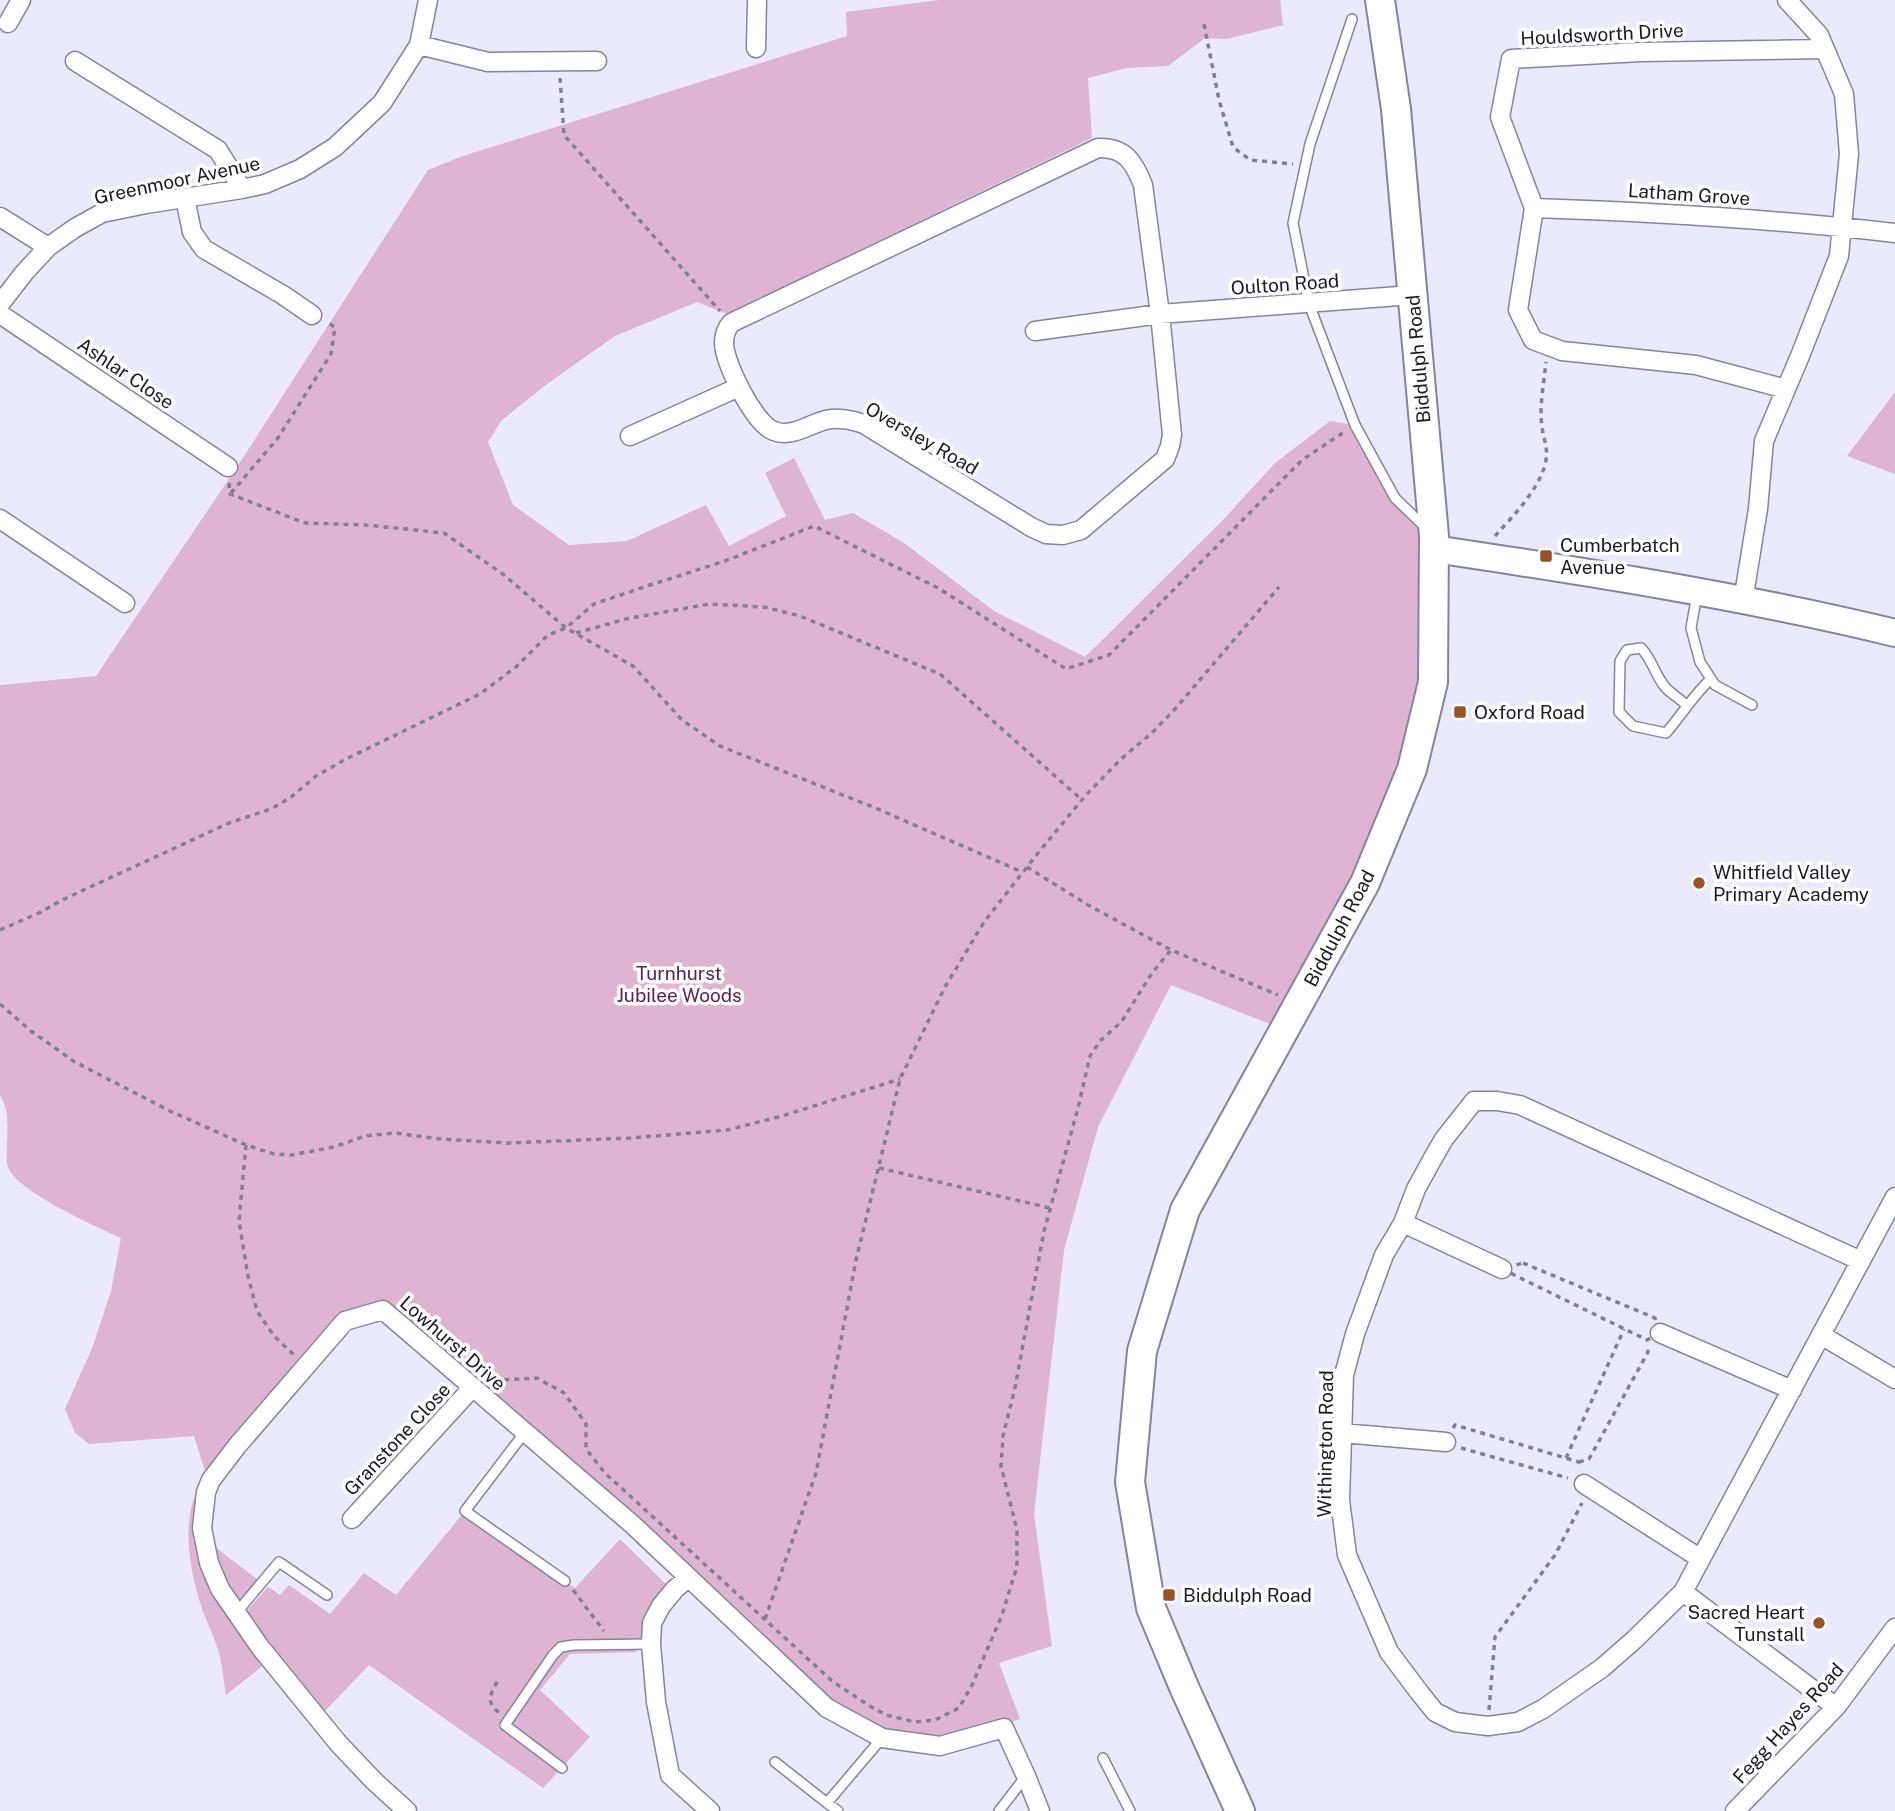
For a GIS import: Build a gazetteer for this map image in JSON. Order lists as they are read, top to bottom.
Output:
{
  "streets": {
    "main road": ["Biddulph Road"],
    "street": [
      "Houldsworth Drive",
      "Greenmoor Avenue",
      "Latham Grove",
      "Oulton Road",
      "Ashlar Close",
      "Oversley Road",
      "Lowhurst Drive",
      "Granstone Close",
      "Withington Road",
      "Fegg Hayes Road"
    ]
  },
  "crossings": [
    ["Houldsworth Drive", "Latham Grove"],
    ["Oulton Road", "Biddulph Road"],
    ["Oulton Road", "Oversley Road"],
    ["Lowhurst Drive", "Granstone Close"]
  ],
  "parks": ["Turnhurst Jubilee Woods"],
  "places": {
    "transit": ["Cumberbatch Avenue", "Oxford Road", "Biddulph Road"],
    "other": ["Whitfield Valley Primary Academy", "Sacred Heart Tunstall"]
  }
}
